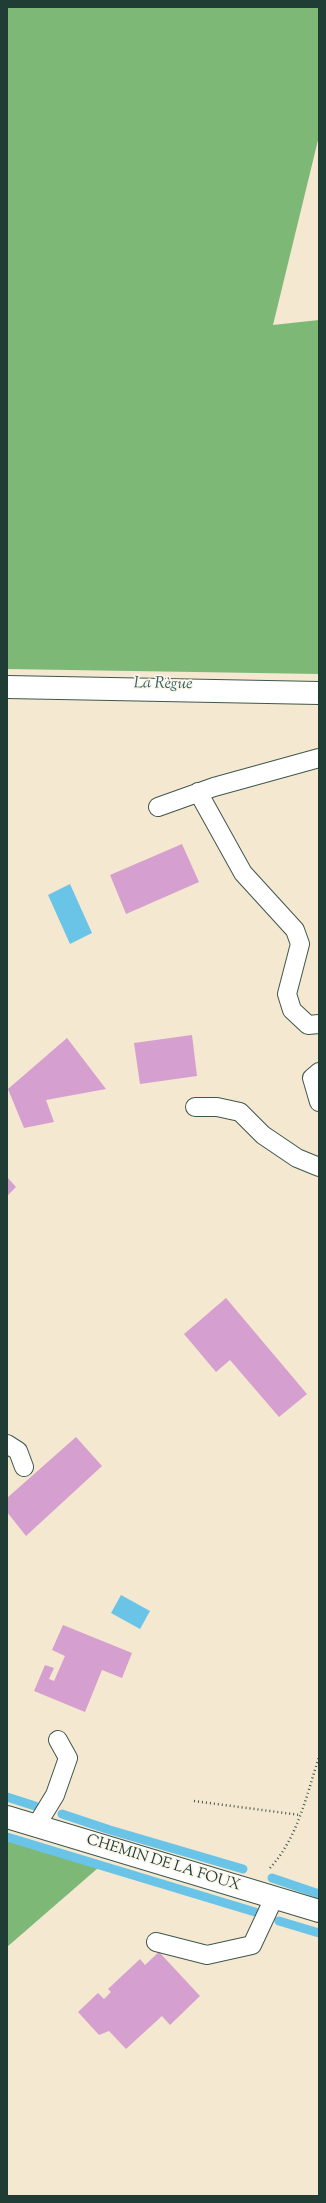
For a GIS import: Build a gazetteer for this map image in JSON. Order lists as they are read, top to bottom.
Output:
{
  "streets": {
    "street": ["CHEMIN DE LA FOUX"]
  },
  "water": ["La Règue"]
}
